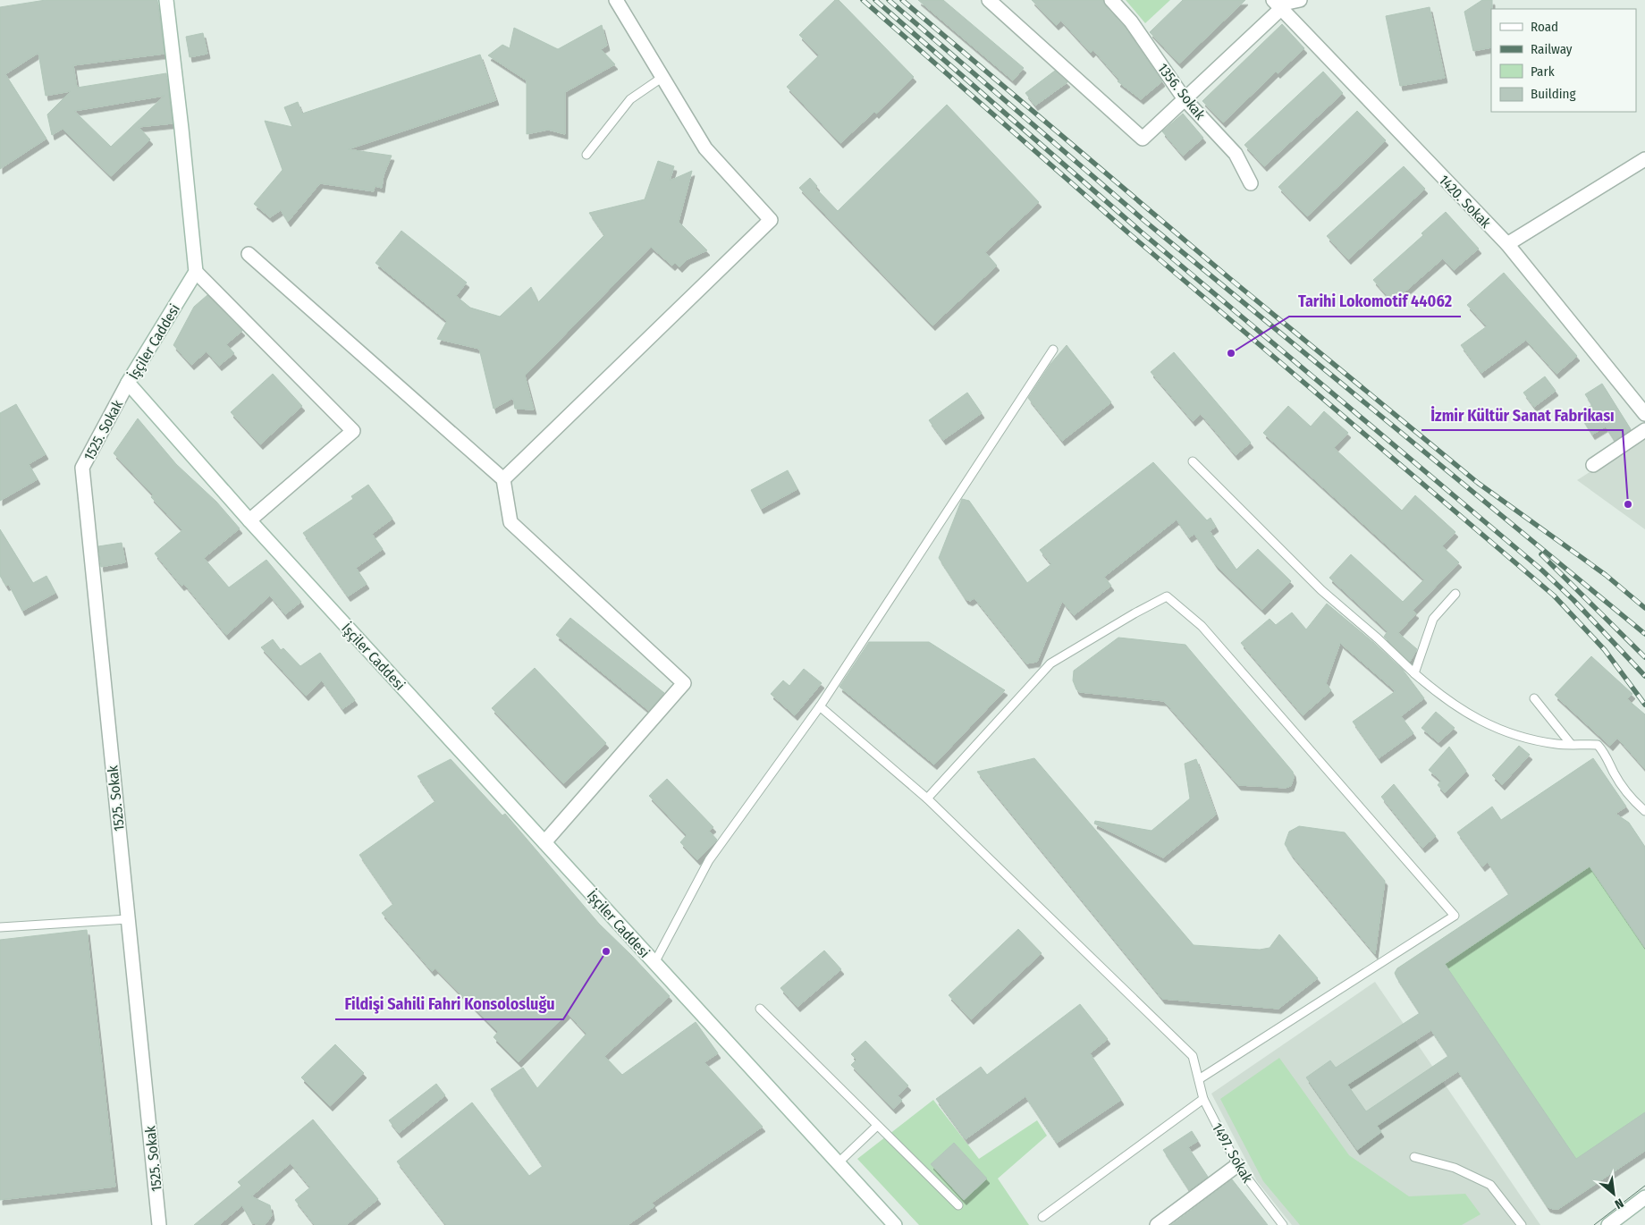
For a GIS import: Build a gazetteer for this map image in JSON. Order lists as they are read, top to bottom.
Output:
{
  "streets": {
    "street": [
      "1356. Sokak",
      "1420. Sokak",
      "İşçiler Caddesi",
      "1525. Sokak"
    ],
    "lane": ["1497. Sokak"]
  },
  "crossings": [
    ["İşçiler Caddesi", "1525. Sokak"]
  ],
  "places": ["Tarihi Lokomotif 44062", "İzmir Kültür Sanat Fabrikası", "Fildişi Sahili Fahri Konsolosluğu"],
  "legend": [
    "Road",
    "Railway",
    "Park",
    "Building"
  ],
  "north": "bottom right"
}
